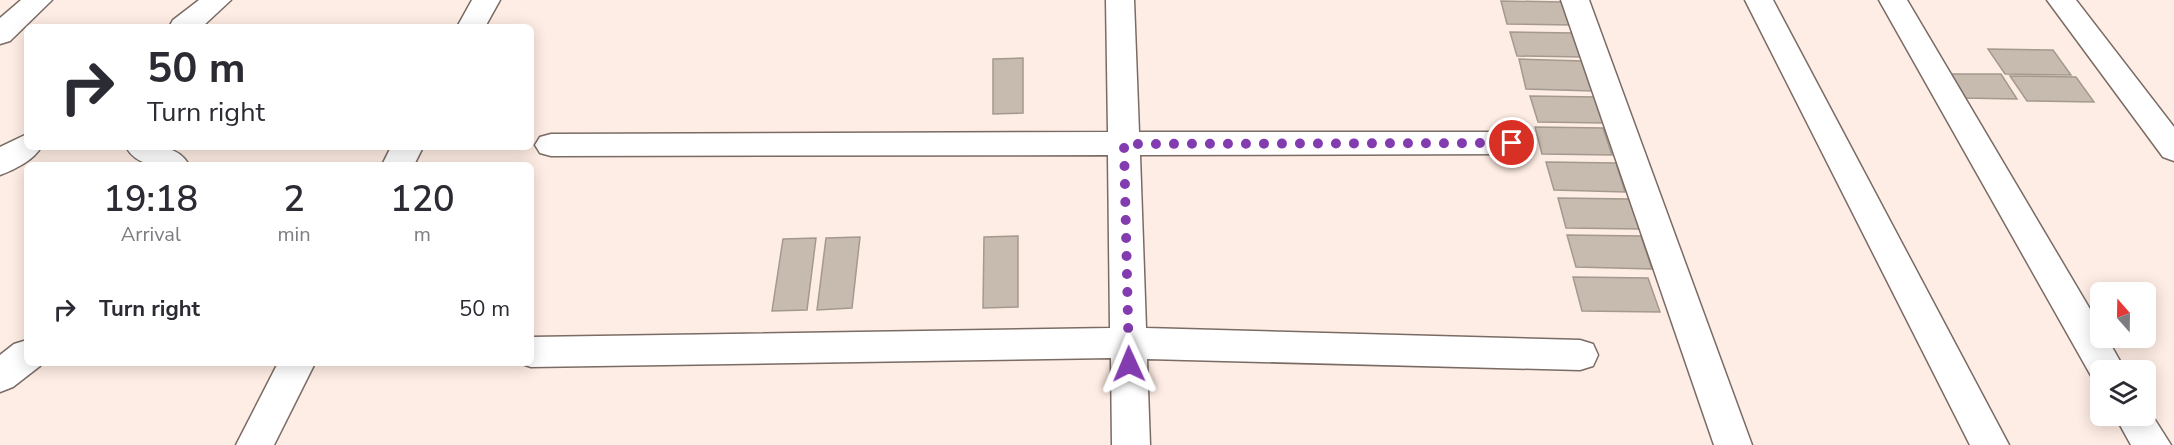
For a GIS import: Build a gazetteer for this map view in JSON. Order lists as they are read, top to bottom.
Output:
{
  "north": "top",
  "page": {
    "turn": ["50 m", "Turn right"],
    "eta": [
      "19:18",
      "Arrival",
      "2",
      "min",
      "120",
      "m"
    ],
    "list": [
      {
        "name": "Turn right",
        "value": "50 m"
      }
    ]
  }
}
